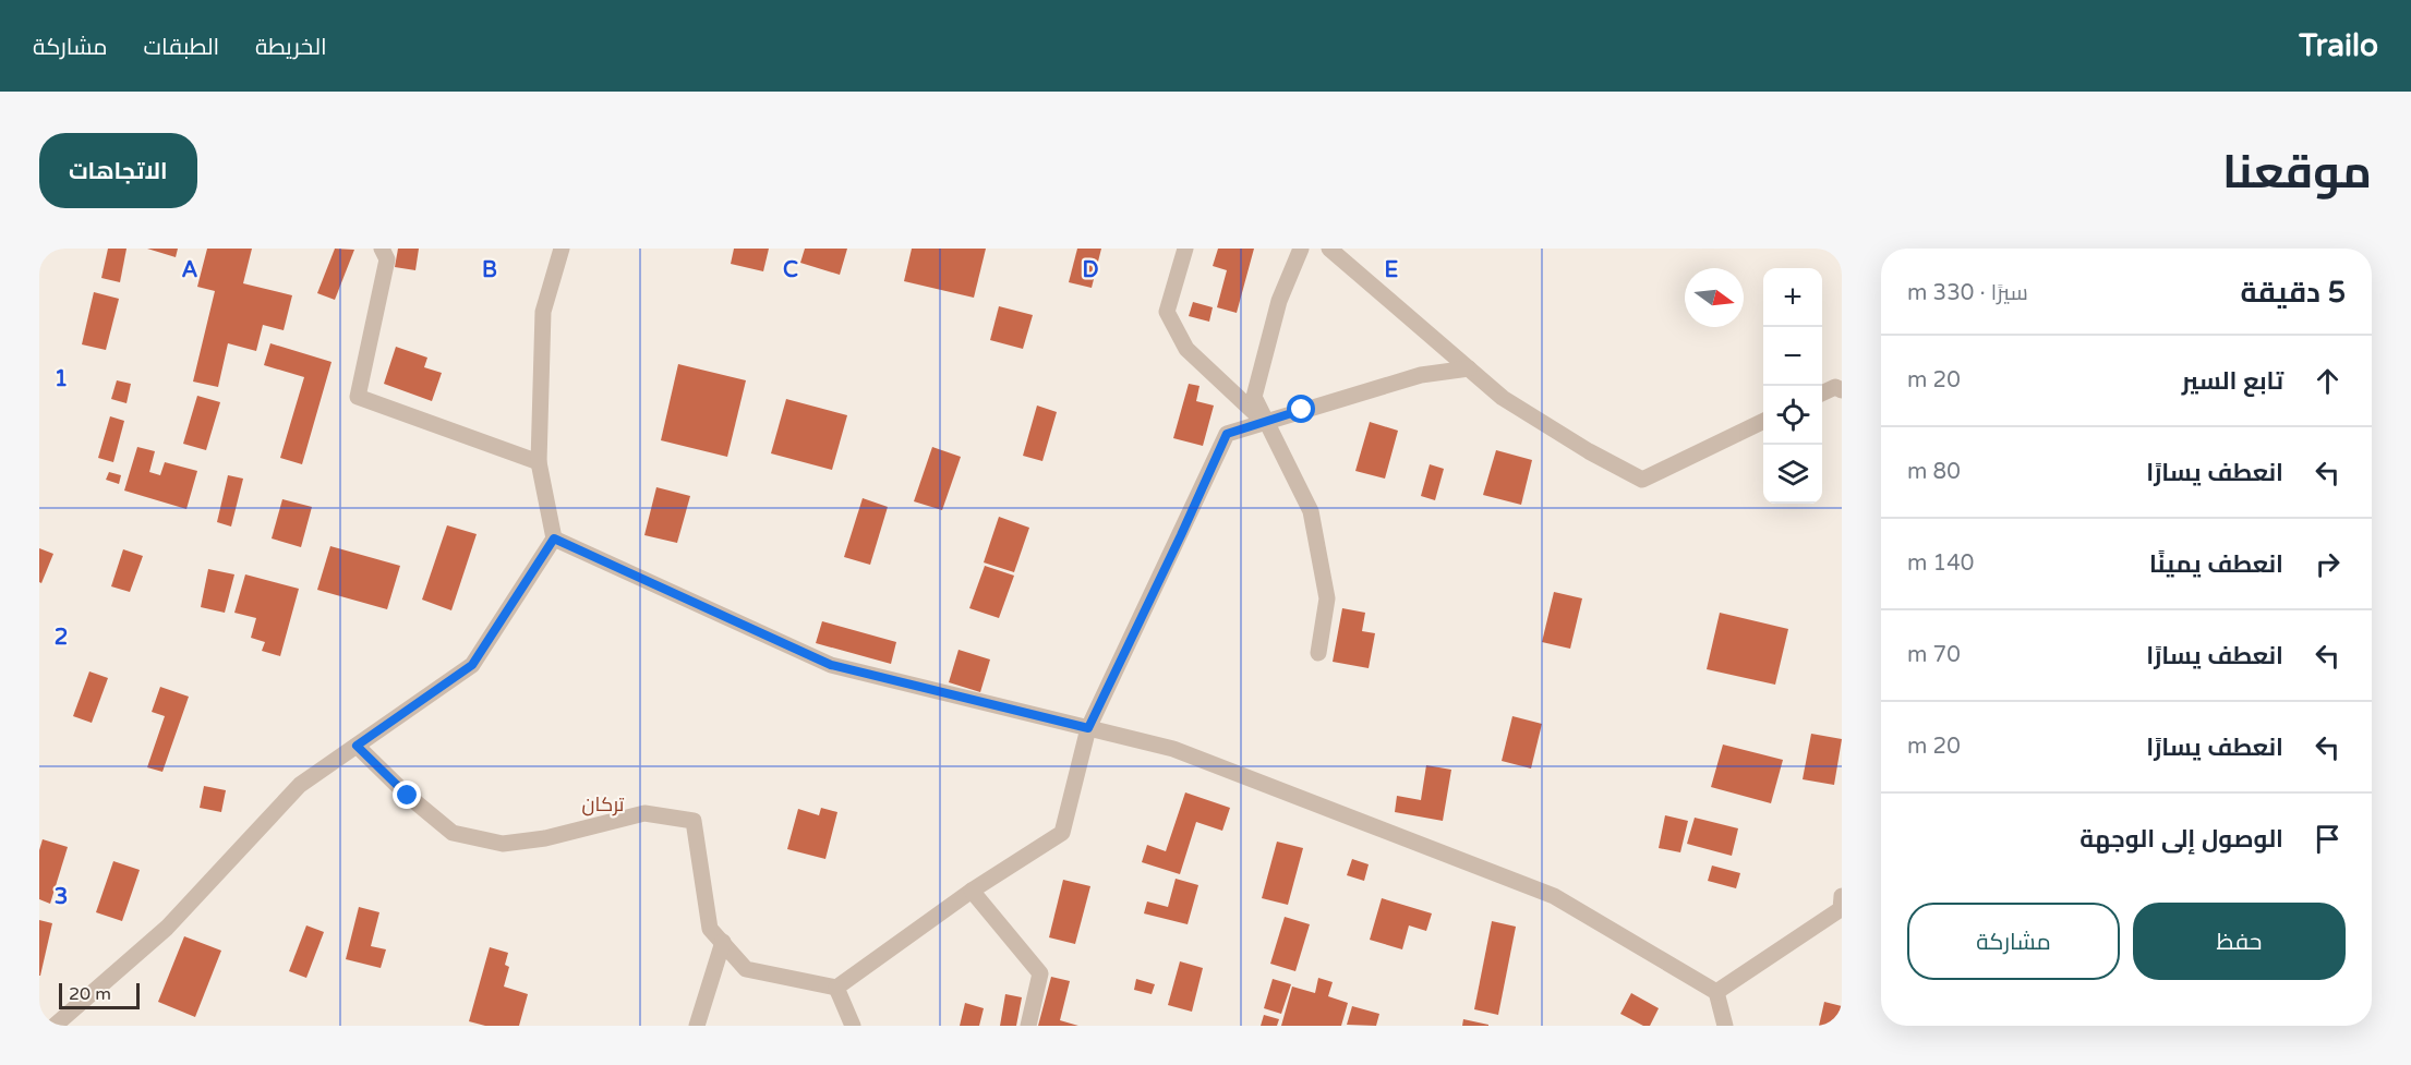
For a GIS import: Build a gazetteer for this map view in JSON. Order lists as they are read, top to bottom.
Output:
{
  "districts": ["تركان"],
  "scale_bar": "20 m",
  "north": "right",
  "page": {
    "header": "Trailo",
    "nav": ["الخريطة", "الطبقات", "مشاركة"],
    "title": "موقعنا",
    "buttons": [
      "الاتجاهات",
      ["حفظ", "مشاركة"]
    ],
    "heading": ["5 دقيقة", "سيرًا · 330 m"],
    "map_buttons": ["+", "−"],
    "list": [
      ["تابع السير", "20 m"],
      ["انعطف يسارًا", "80 m"],
      ["انعطف يمينًا", "140 m"],
      ["انعطف يسارًا", "70 m"],
      ["انعطف يسارًا", "20 m"],
      "الوصول إلى الوجهة"
    ],
    "scale": "20 m"
  },
  "grid": {
    "columns": [
      "A",
      "B",
      "C",
      "D",
      "E"
    ],
    "rows": ["1", "2", "3"]
  }
}
